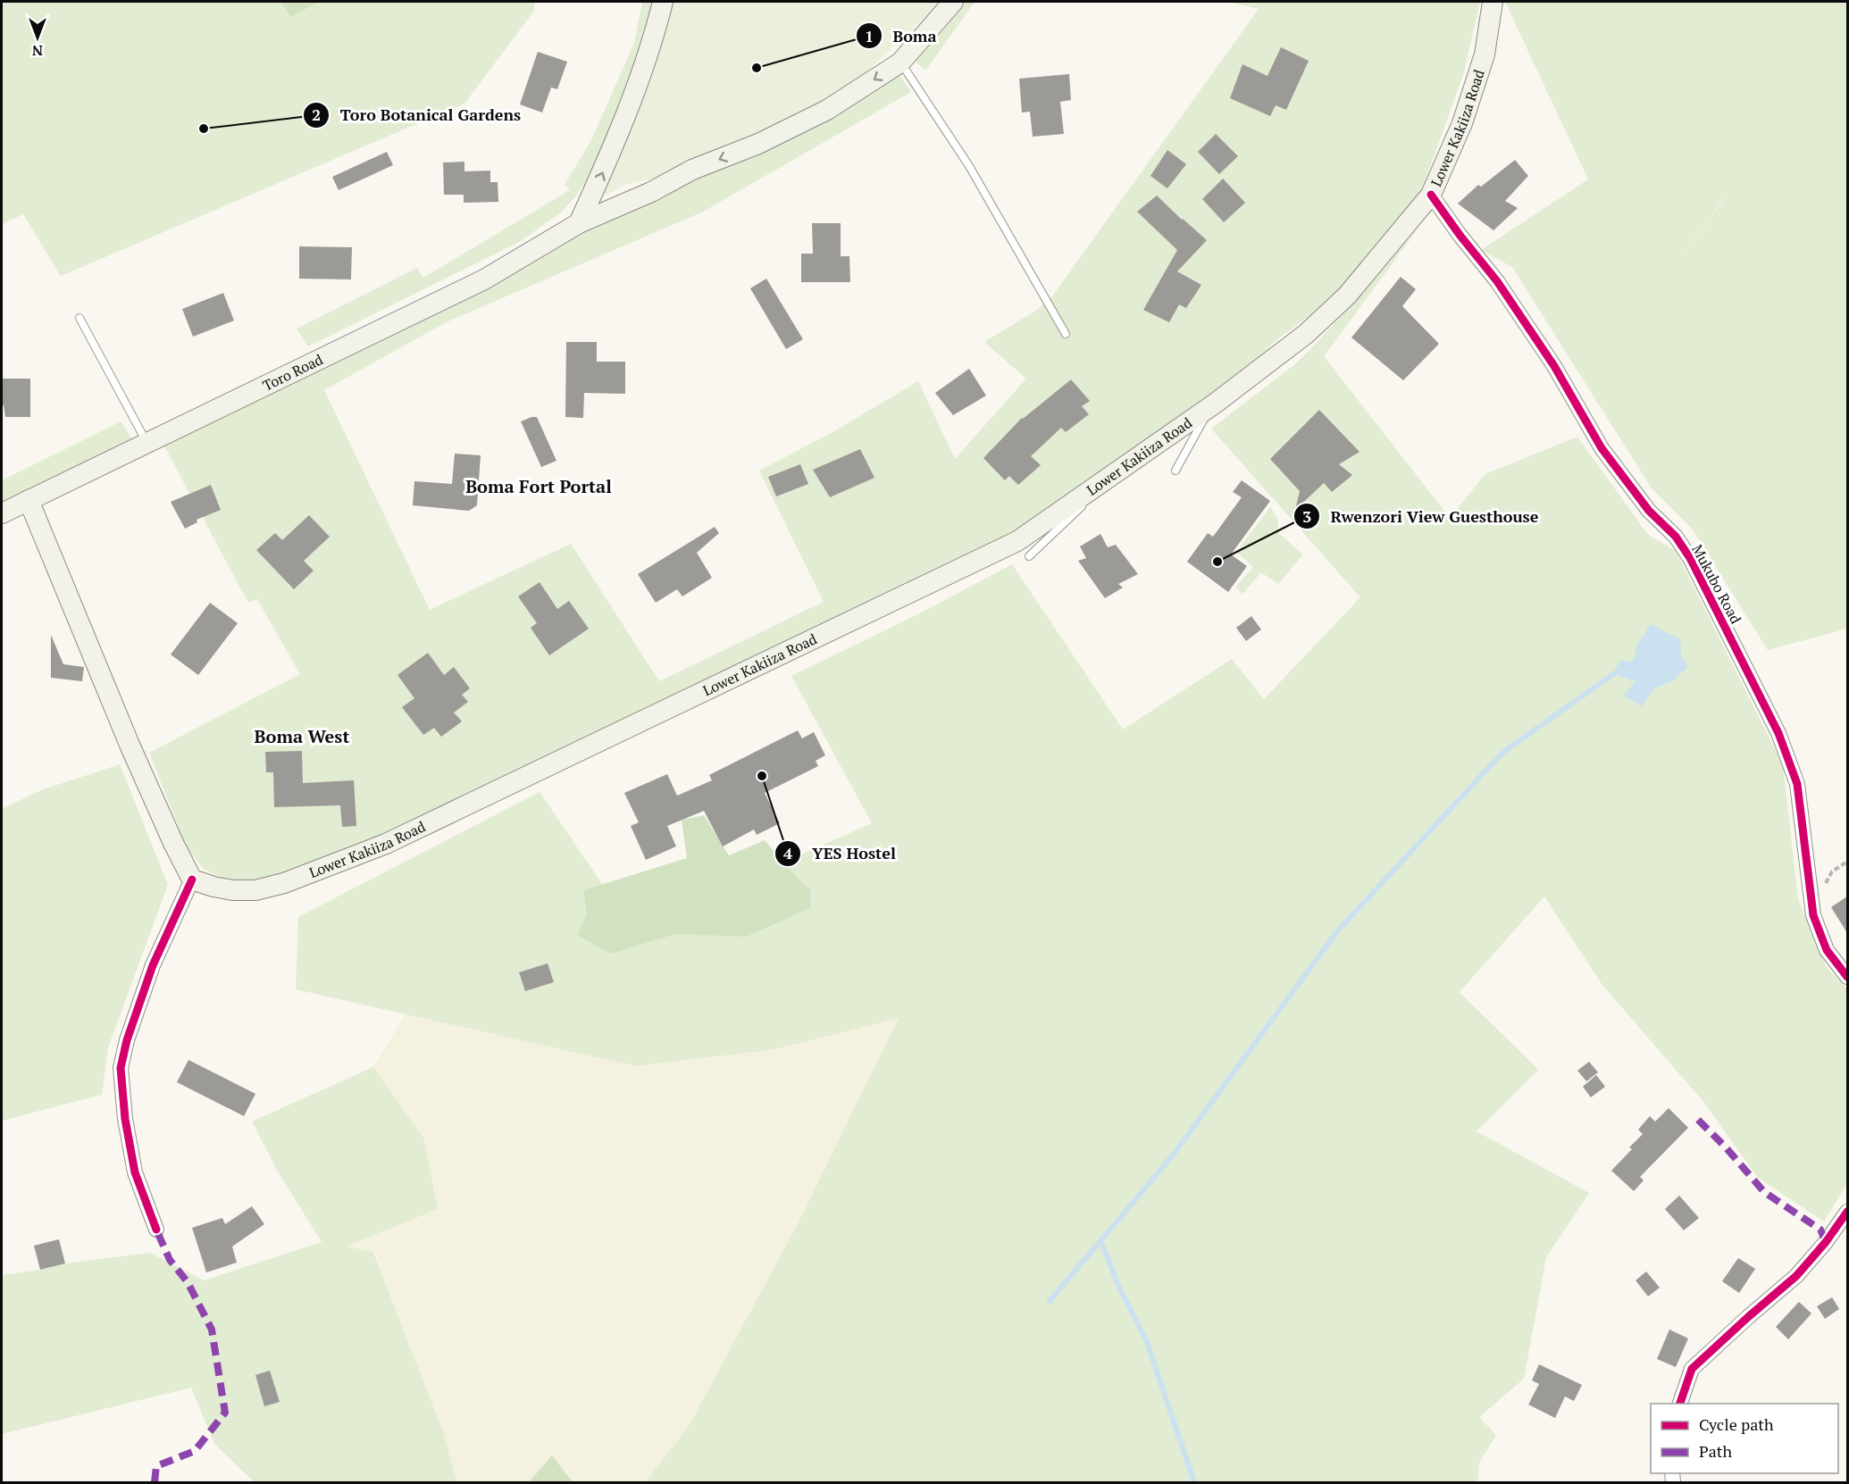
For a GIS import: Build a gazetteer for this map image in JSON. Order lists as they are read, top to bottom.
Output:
{
  "streets": {
    "main road": ["Lower Kakiiza Road", "Toro Road"],
    "street": ["Mukubo Road"]
  },
  "crossings": [
    ["Lower Kakiiza Road", "Mukubo Road"]
  ],
  "districts": ["Boma Fort Portal", "Boma West"],
  "places": [
    "Boma",
    "Toro Botanical Gardens",
    "Rwenzori View Guesthouse",
    "YES Hostel"
  ],
  "legend": ["Cycle path", "Path"],
  "north": "bottom"
}
